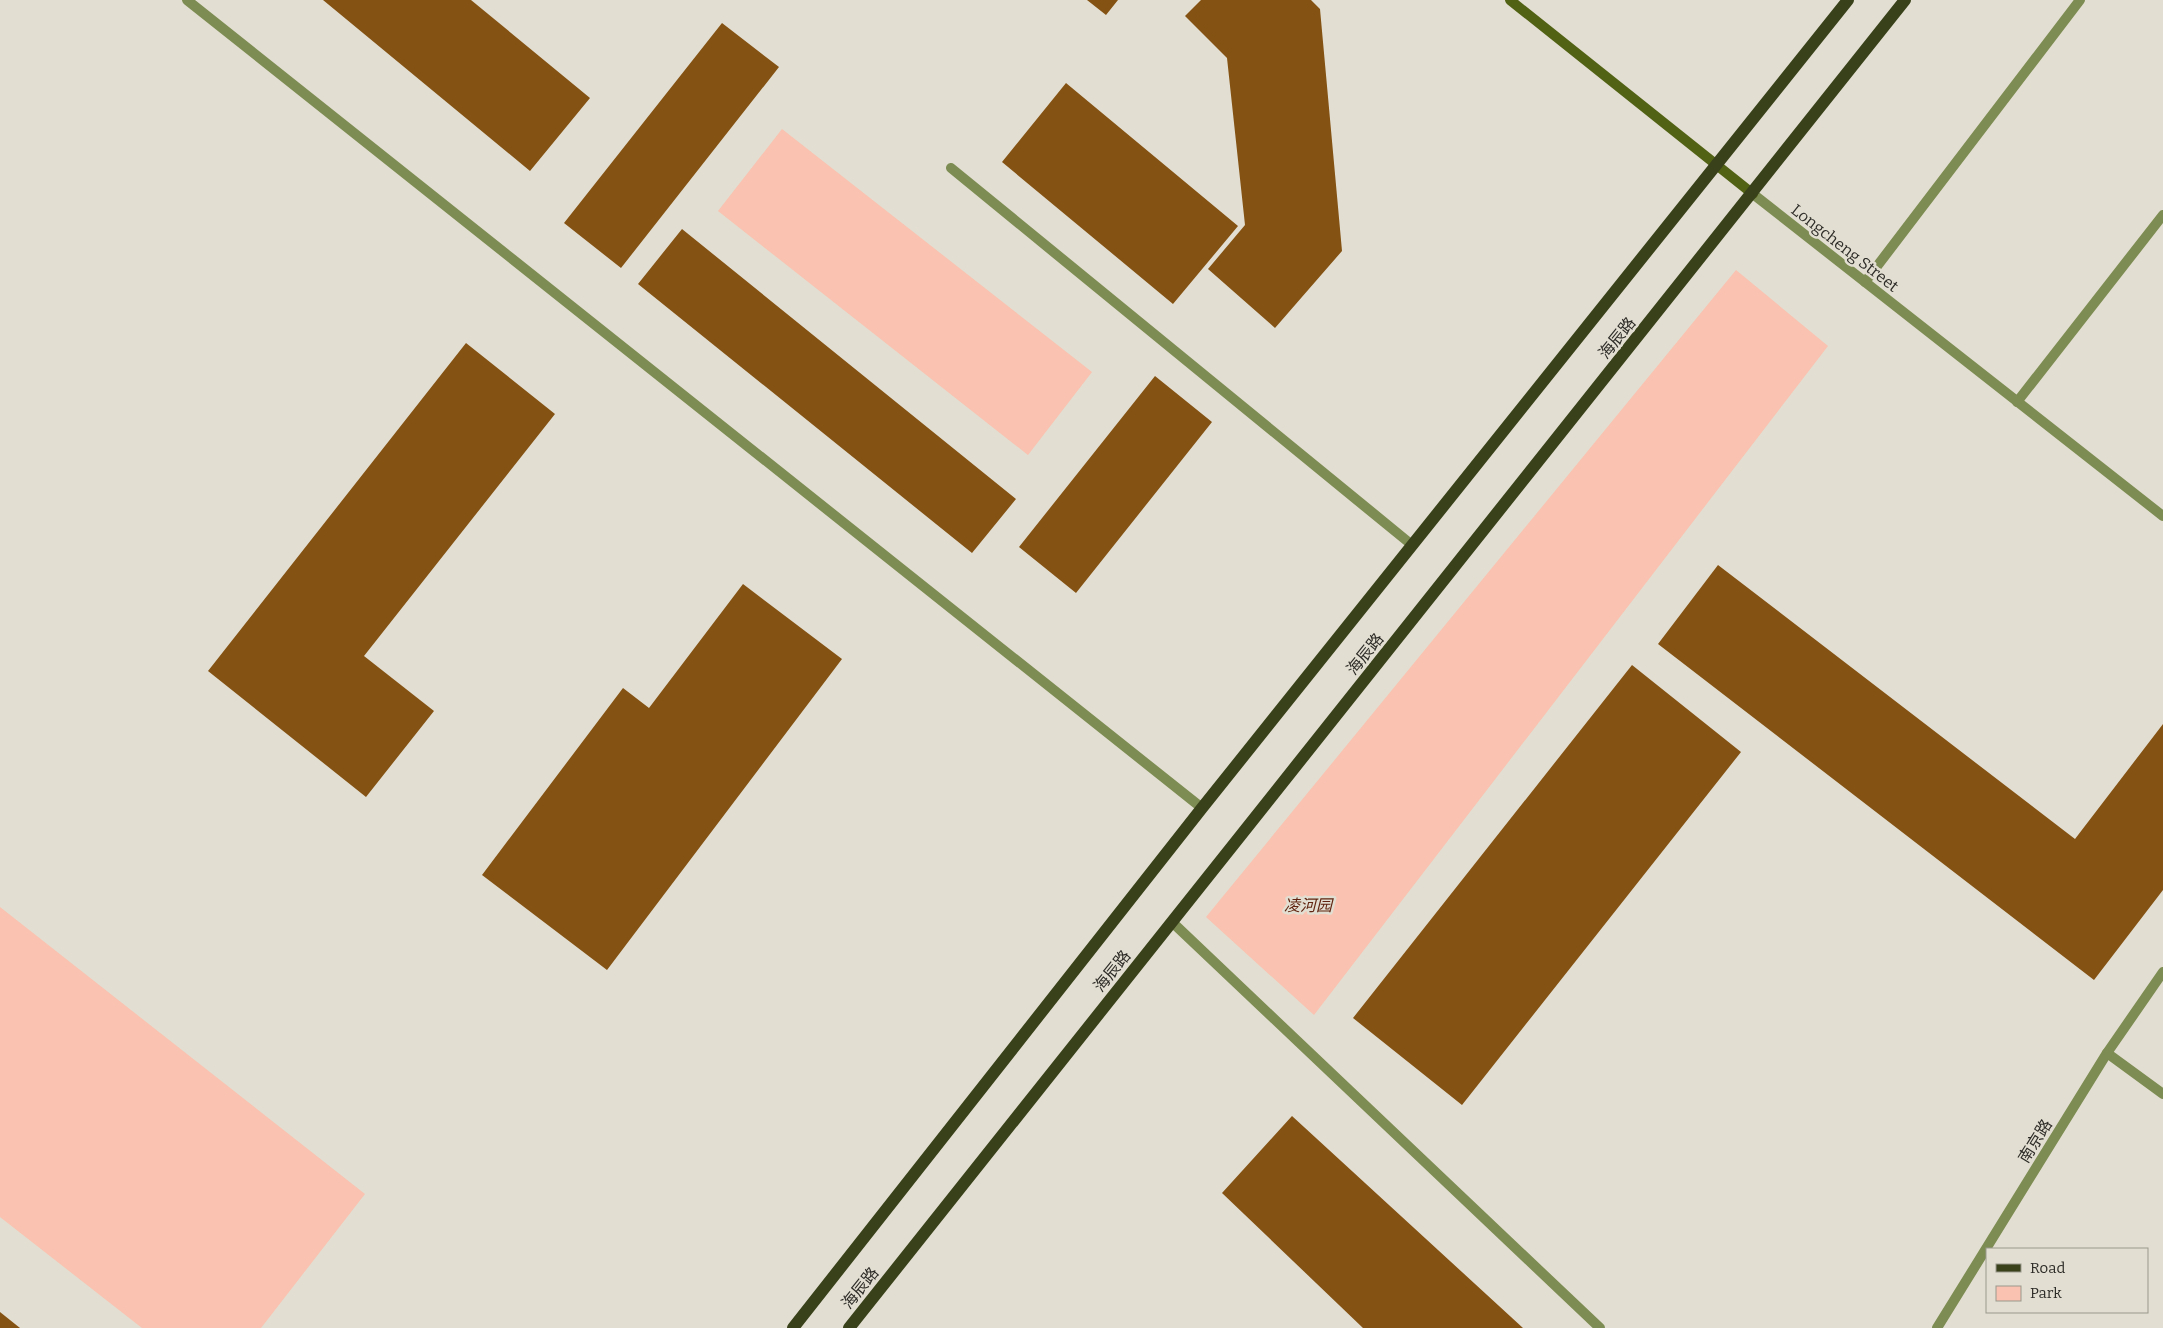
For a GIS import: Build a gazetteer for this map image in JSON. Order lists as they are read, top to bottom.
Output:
{
  "streets": {
    "main road": ["Longcheng Street", "海辰路"],
    "street": ["南京路"]
  },
  "crossings": [
    ["Longcheng Street", "海辰路"]
  ],
  "parks": ["凌河园"],
  "legend": ["Road", "Park"]
}
